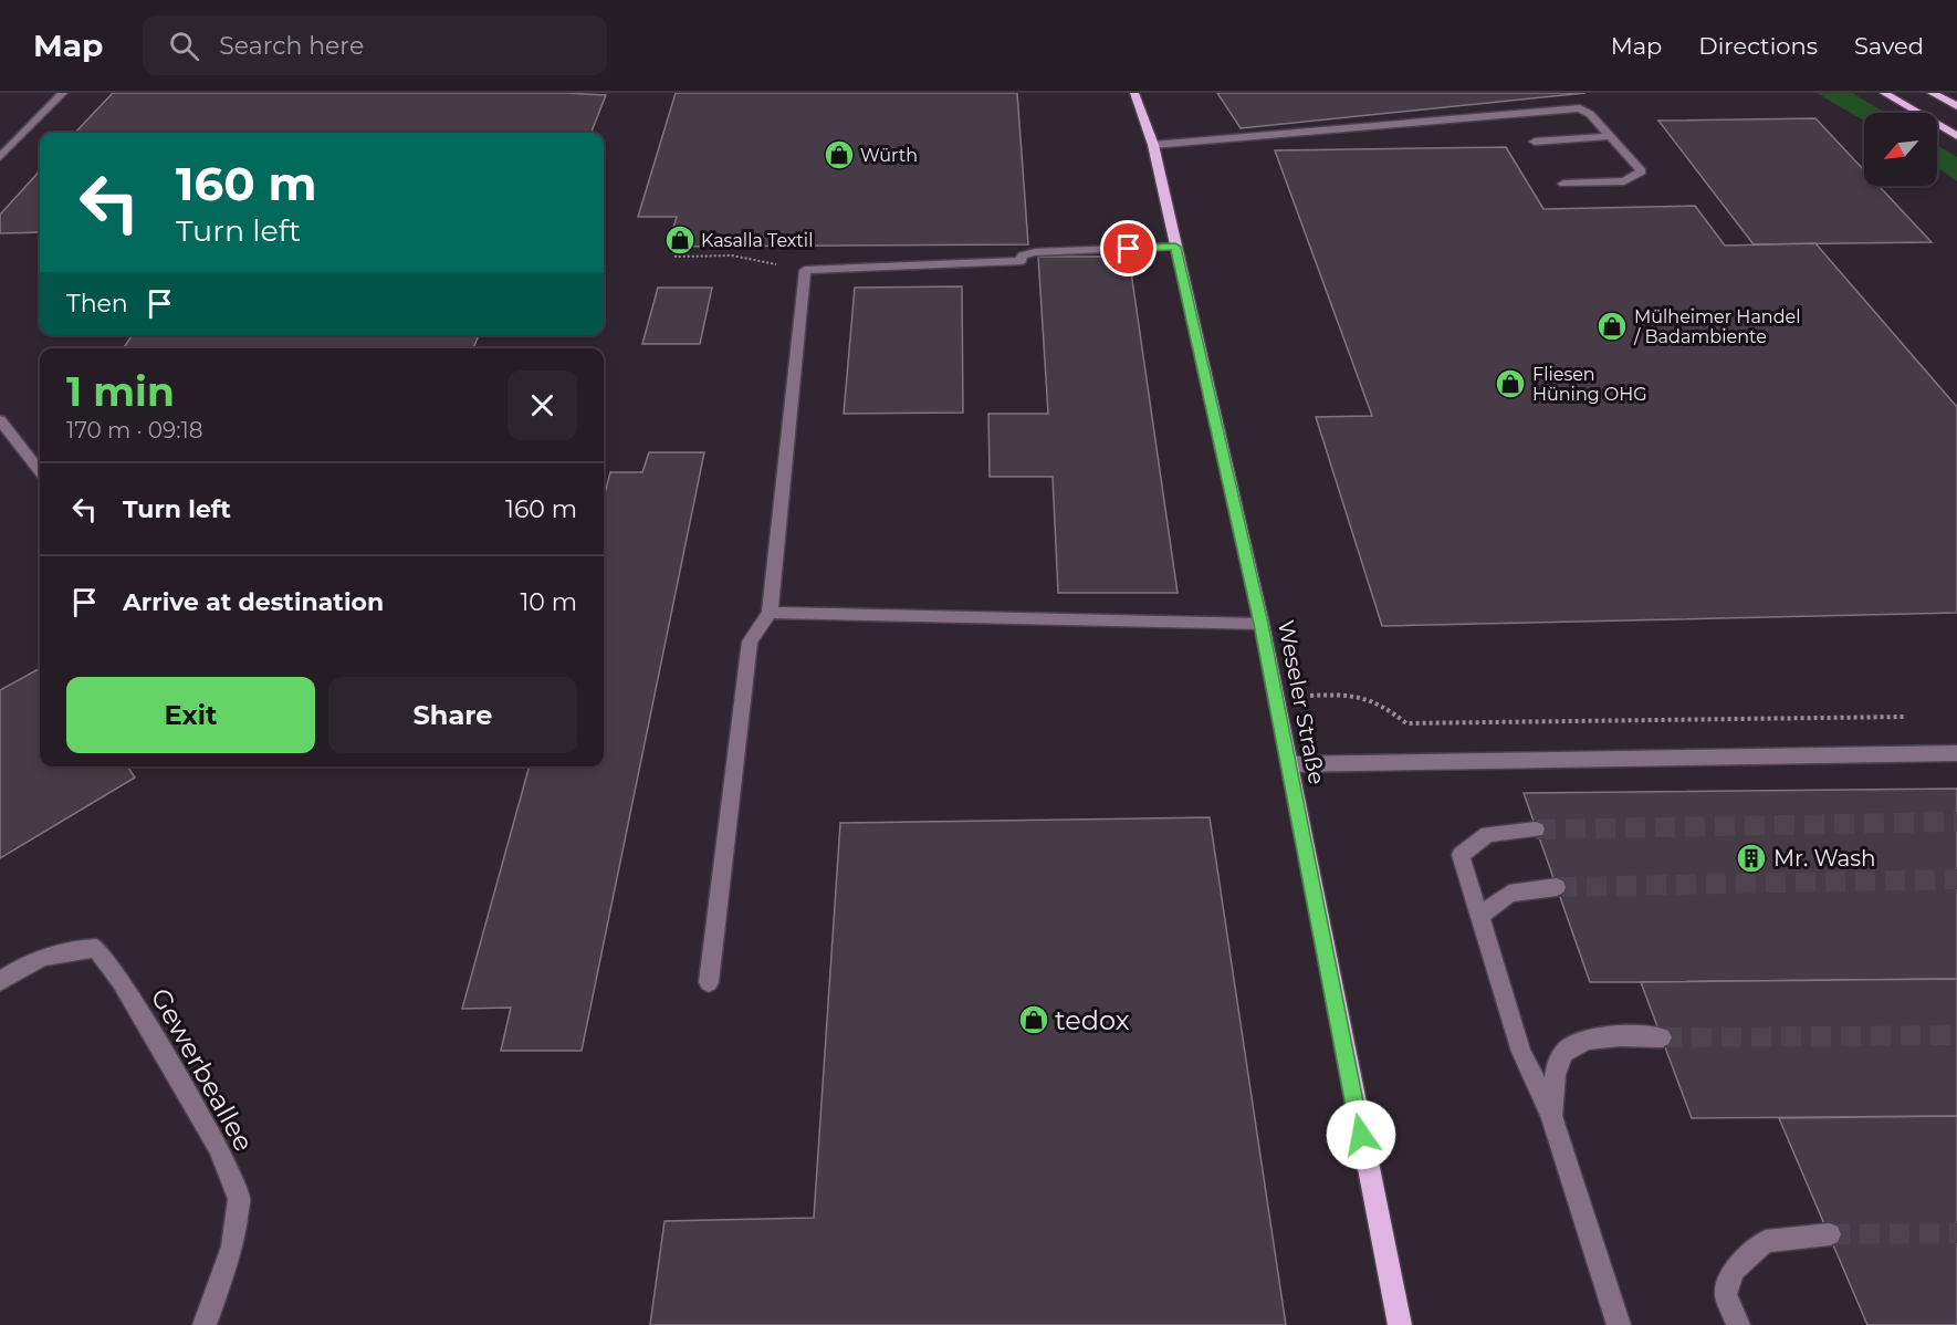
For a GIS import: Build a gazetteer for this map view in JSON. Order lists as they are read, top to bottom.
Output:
{
  "streets": {
    "main road": ["Weseler Straße"],
    "street": ["Gewerbeallee"]
  },
  "places": {
    "shop": [
      "Würth",
      "Kasalla Textil",
      "Mülheimer Handel / Badambiente",
      "Fliesen Hüning OHG",
      "tedox"
    ],
    "building": ["Mr. Wash"]
  },
  "north": "bottom left",
  "page": {
    "header": "Map",
    "search": "Search here",
    "nav": ["Map", "Directions", "Saved"],
    "turn": ["160 m", "Turn left"],
    "then": "Then",
    "heading": ["1 min", "170 m · 09:18"],
    "list": [
      {
        "name": "Turn left",
        "value": "160 m"
      },
      {
        "name": "Arrive at destination",
        "value": "10 m"
      }
    ],
    "buttons": ["Exit", "Share"]
  }
}
